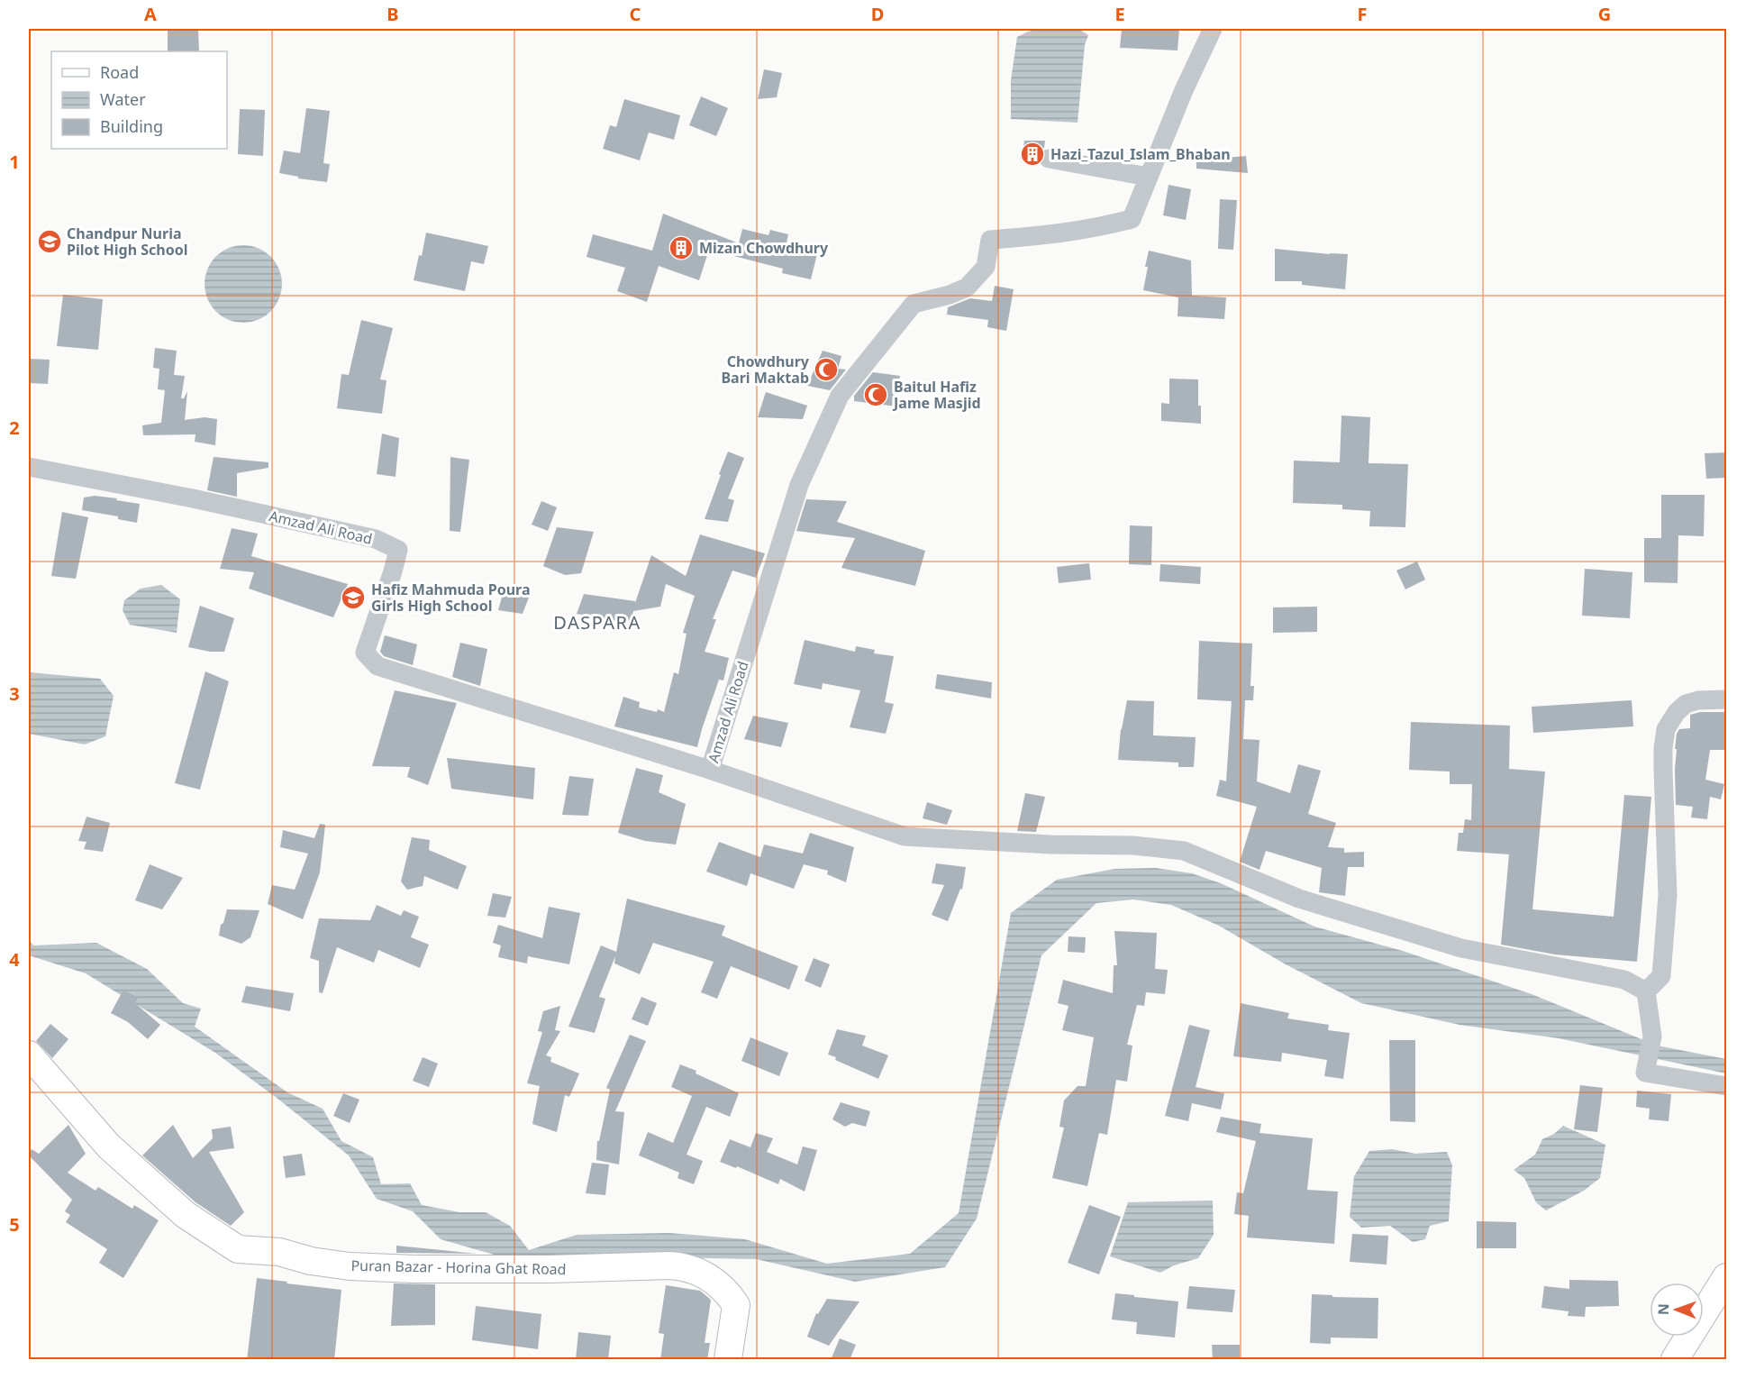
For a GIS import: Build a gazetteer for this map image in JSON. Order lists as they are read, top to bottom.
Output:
{
  "streets": {
    "main road": ["Puran Bazar - Horina Ghat Road"],
    "street": ["Amzad Ali Road"]
  },
  "districts": ["DASPARA"],
  "places": {
    "building": ["Hazi_Tazul_Islam_Bhaban", "Mizan Chowdhury"],
    "school or university": ["Chandpur Nuria Pilot High School", "Hafiz Mahmuda Poura Girls High School"],
    "mosque": ["Chowdhury Bari Maktab", "Baitul Hafiz Jame Masjid"]
  },
  "legend": ["Road", "Water", "Building"],
  "north": "left",
  "grid": {
    "columns": [
      "A",
      "B",
      "C",
      "D",
      "E",
      "F",
      "G"
    ],
    "rows": [
      "1",
      "2",
      "3",
      "4",
      "5"
    ]
  }
}
